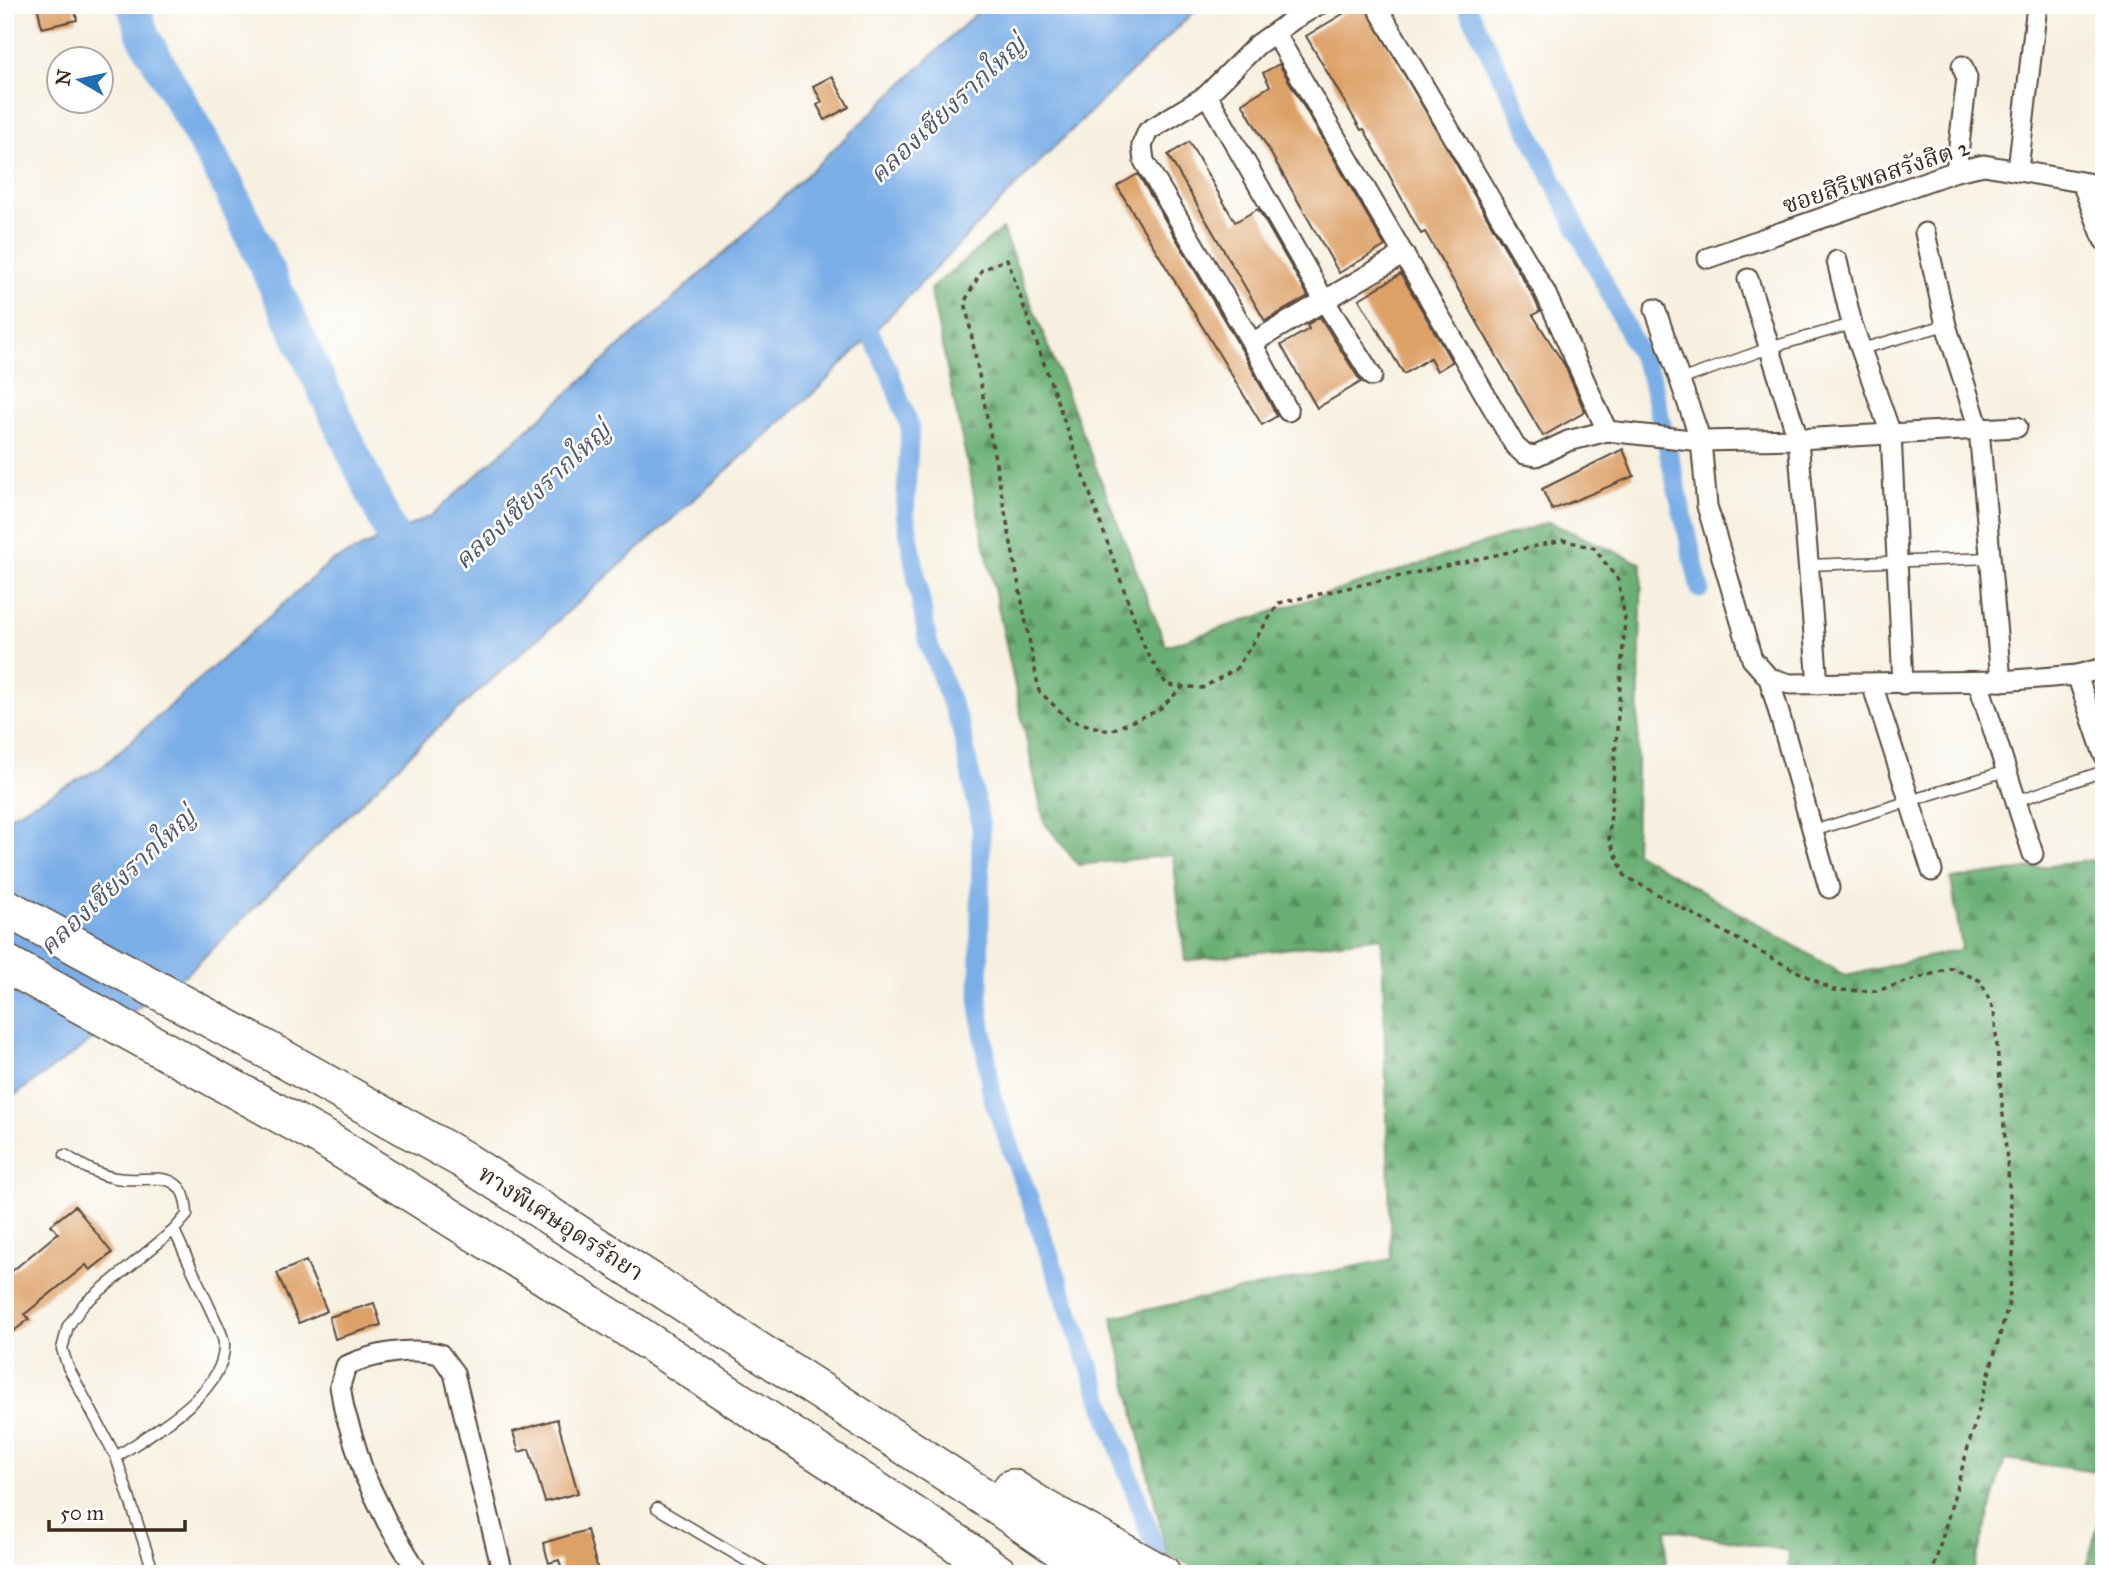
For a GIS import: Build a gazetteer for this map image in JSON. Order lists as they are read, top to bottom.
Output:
{
  "streets": {
    "highway": ["ทางพิเศษอุดรรัถยา"],
    "street": ["ซอยสิริเพลสรังสิต 2"]
  },
  "water": ["คลองเชียงรากใหญ่"],
  "scale_bar": "50 m",
  "north": "left"
}
